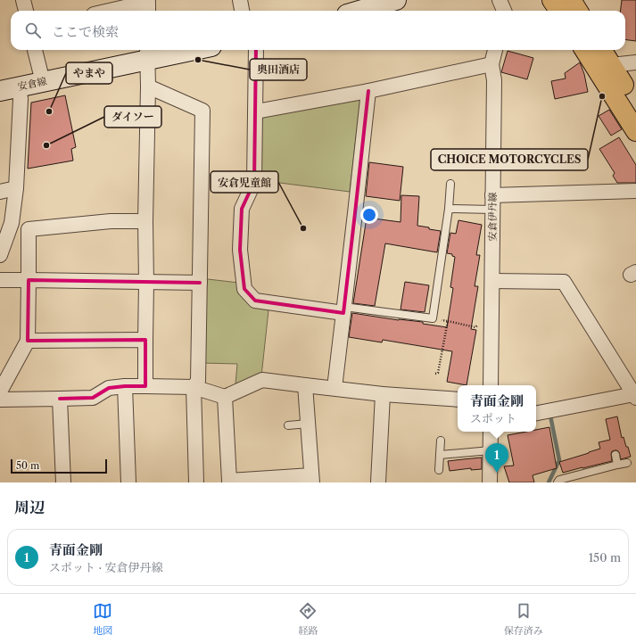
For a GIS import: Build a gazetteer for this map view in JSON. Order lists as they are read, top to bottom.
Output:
{
  "streets": {
    "street": ["安倉線", "安倉伊丹線"]
  },
  "places": [
    "奥田酒店",
    "CHOICE MOTORCYCLES",
    "やまや",
    "ダイソー",
    "安倉児童館"
  ],
  "scale_bar": "50 m",
  "page": {
    "search": "ここで検索",
    "popup": ["青面金剛", "スポット"],
    "pins": "1",
    "scale": "50 m",
    "heading": "周辺",
    "list": [
      {
        "mark": "1",
        "name": "青面金剛",
        "note": "スポット · 安倉伊丹線",
        "value": "150 m"
      }
    ],
    "nav": ["地図", "経路", "保存済み"]
  }
}
